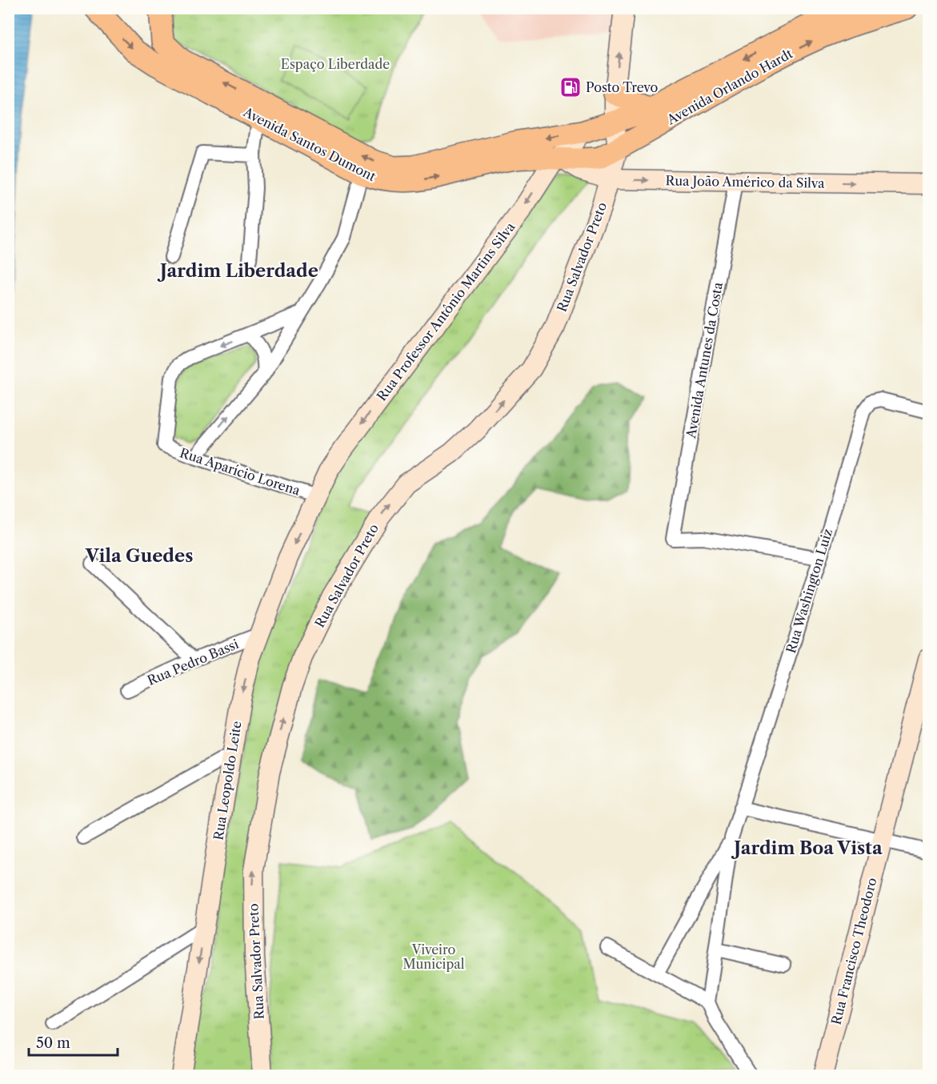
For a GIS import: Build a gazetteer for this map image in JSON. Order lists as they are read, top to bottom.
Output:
{
  "streets": {
    "main road": [
      "Avenida Orlando Hardt",
      "Avenida Santos Dumont",
      "Rua João Américo da Silva",
      "Rua Salvador Preto",
      "Rua Professor Antônio Martins Silva",
      "Rua Leopoldo Leite",
      "Rua Francisco Theodoro"
    ],
    "street": [
      "Avenida Antunes da Costa",
      "Rua Aparício Lorena",
      "Rua Washington Luiz",
      "Rua Pedro Bassi"
    ]
  },
  "crossings": [
    ["Avenida Orlando Hardt", "Avenida Santos Dumont"],
    ["Avenida Orlando Hardt", "Rua João Américo da Silva"],
    ["Avenida Orlando Hardt", "Rua Salvador Preto"],
    ["Avenida Orlando Hardt", "Rua Professor Antônio Martins Silva"],
    ["Avenida Santos Dumont", "Rua João Américo da Silva"],
    ["Avenida Santos Dumont", "Rua Professor Antônio Martins Silva"],
    ["Rua João Américo da Silva", "Rua Salvador Preto"],
    ["Rua João Américo da Silva", "Rua Professor Antônio Martins Silva"],
    ["Rua João Américo da Silva", "Avenida Antunes da Costa"],
    ["Rua Professor Antônio Martins Silva", "Rua Aparício Lorena"],
    ["Rua Professor Antônio Martins Silva", "Rua Leopoldo Leite"],
    ["Avenida Antunes da Costa", "Rua Washington Luiz"],
    ["Rua Aparício Lorena", "Rua Leopoldo Leite"],
    ["Rua Pedro Bassi", "Rua Leopoldo Leite"]
  ],
  "one_way": [
    "Rua João Américo da Silva",
    "Rua Salvador Preto",
    "Rua Professor Antônio Martins Silva",
    "Rua Leopoldo Leite"
  ],
  "districts": ["Jardim Liberdade", "Vila Guedes", "Jardim Boa Vista"],
  "parks": ["Espaço Liberdade", "Viveiro Municipal"],
  "places": {
    "fuel station": ["Posto Trevo"]
  },
  "scale_bar": "50 m"
}
